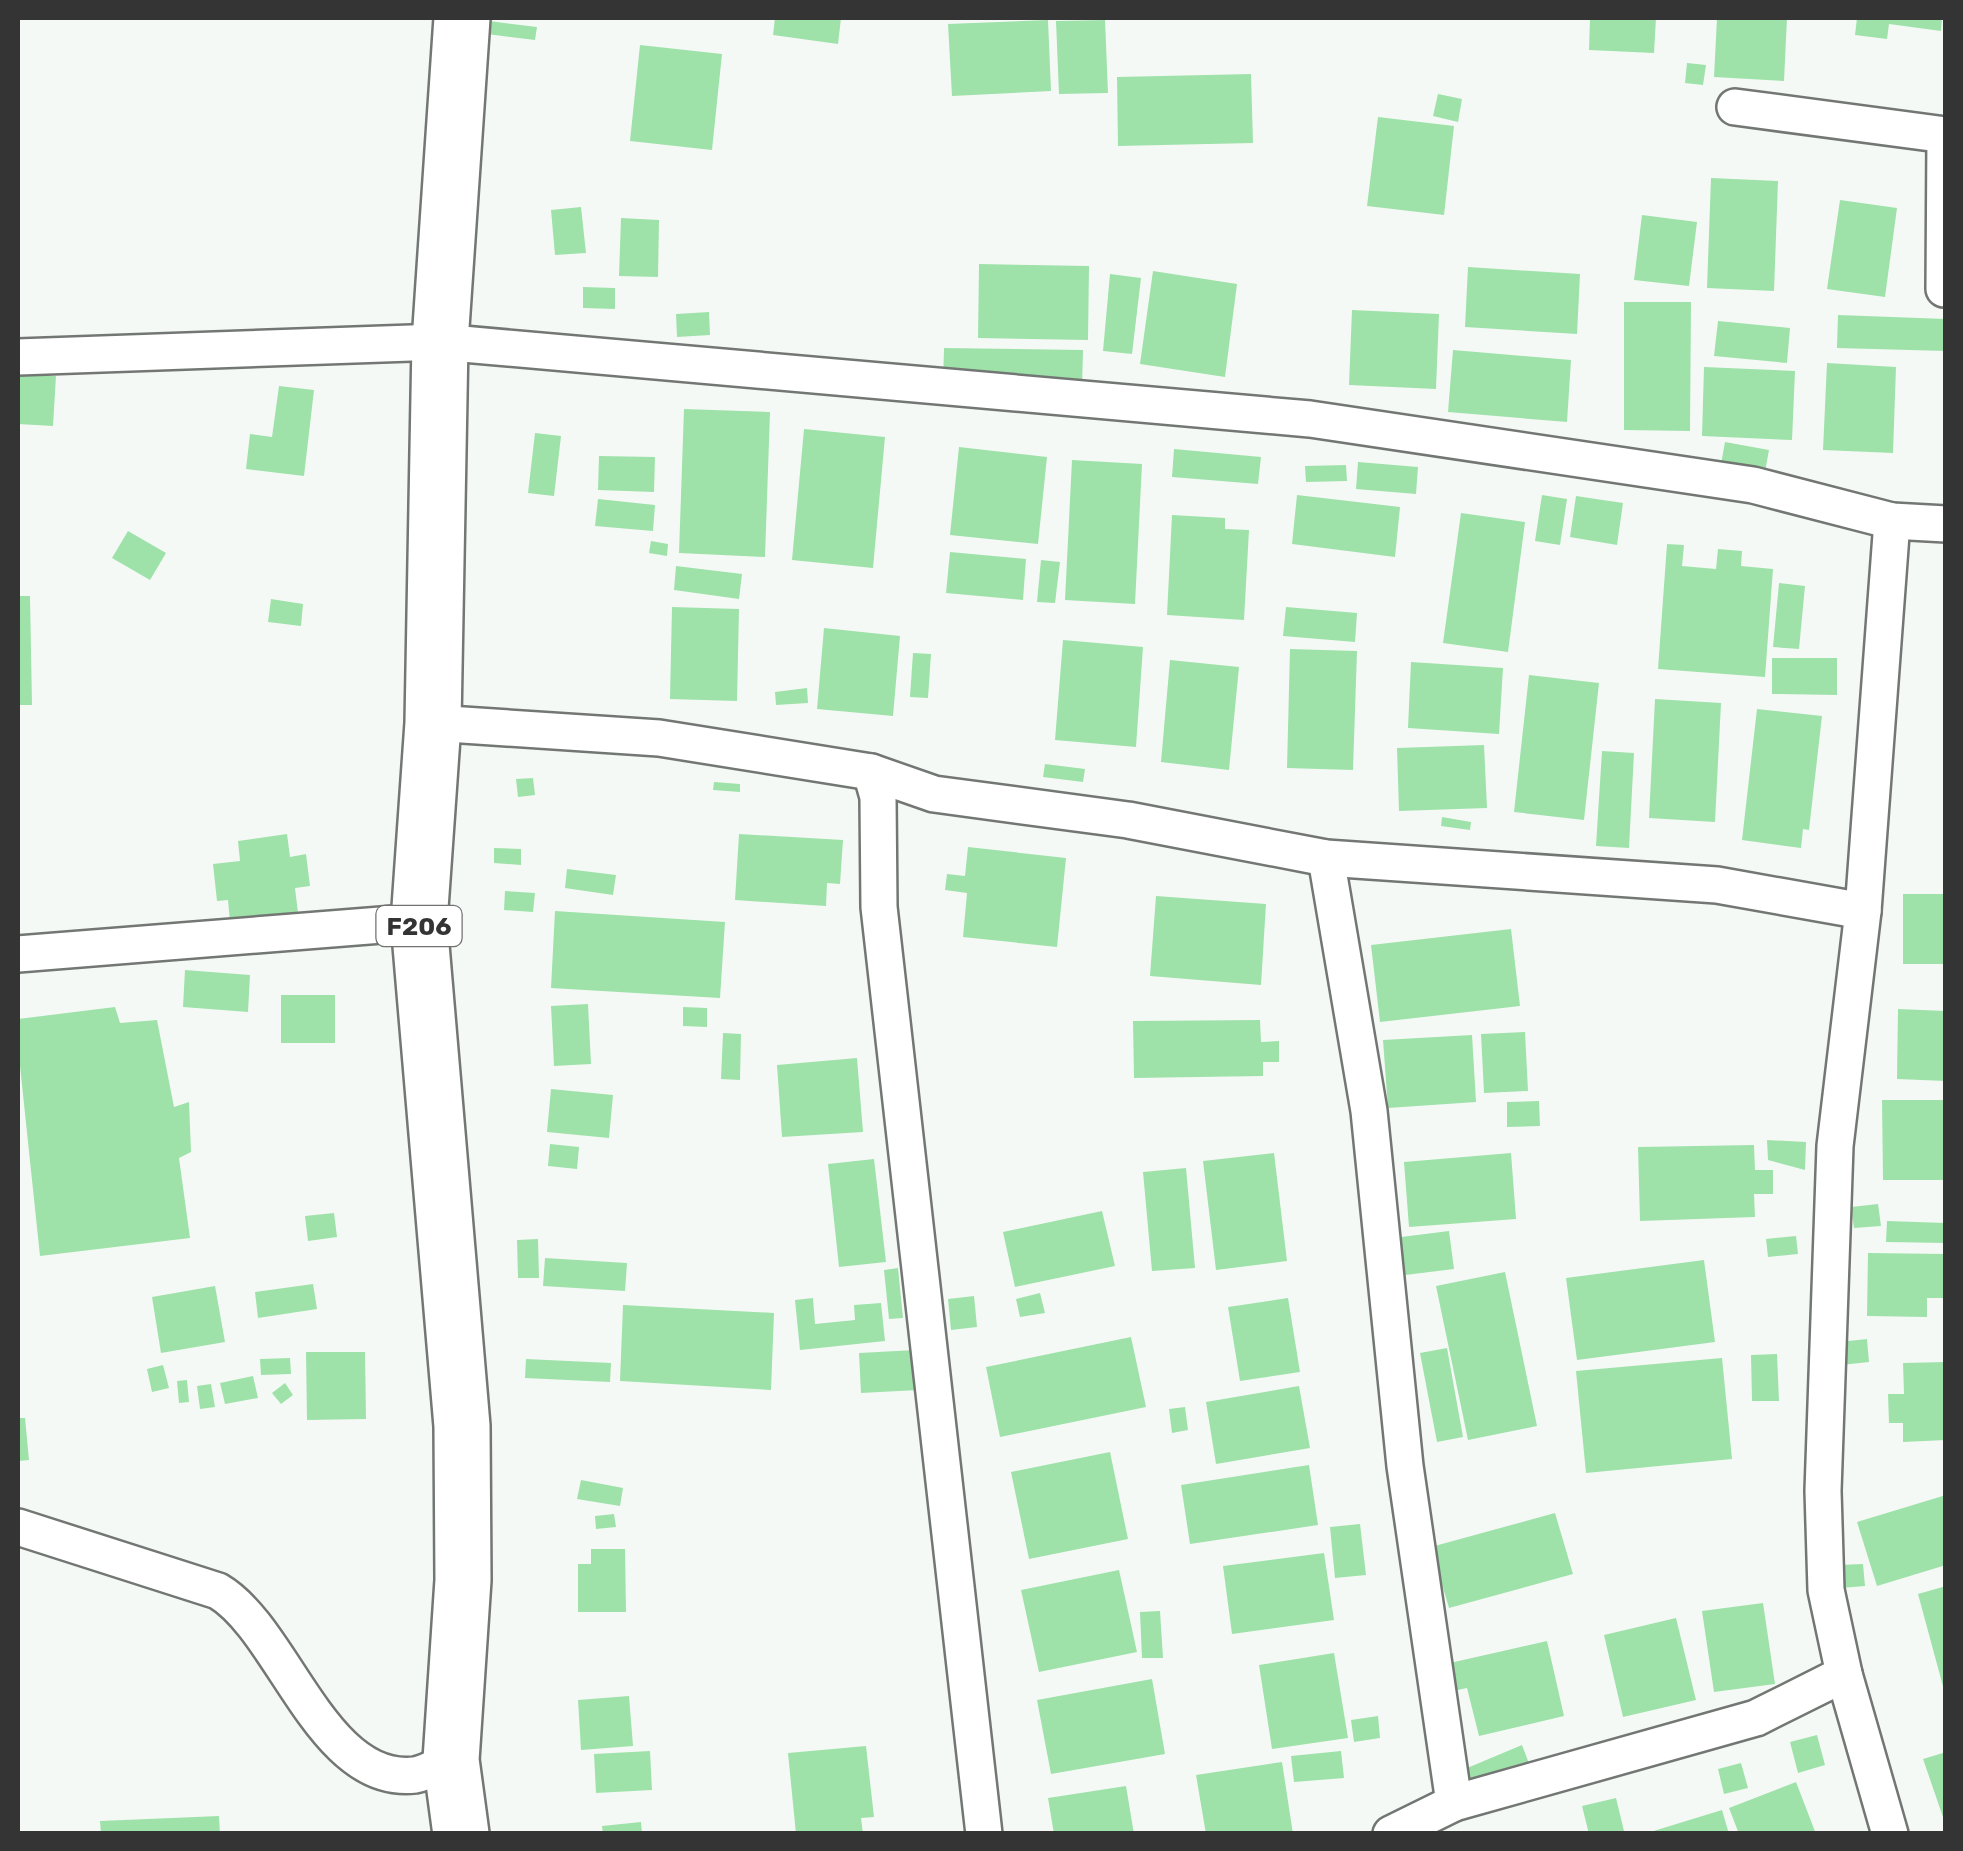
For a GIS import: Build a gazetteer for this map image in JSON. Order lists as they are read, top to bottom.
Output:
{
  "streets": {
    "main road": ["F206"]
  }
}
